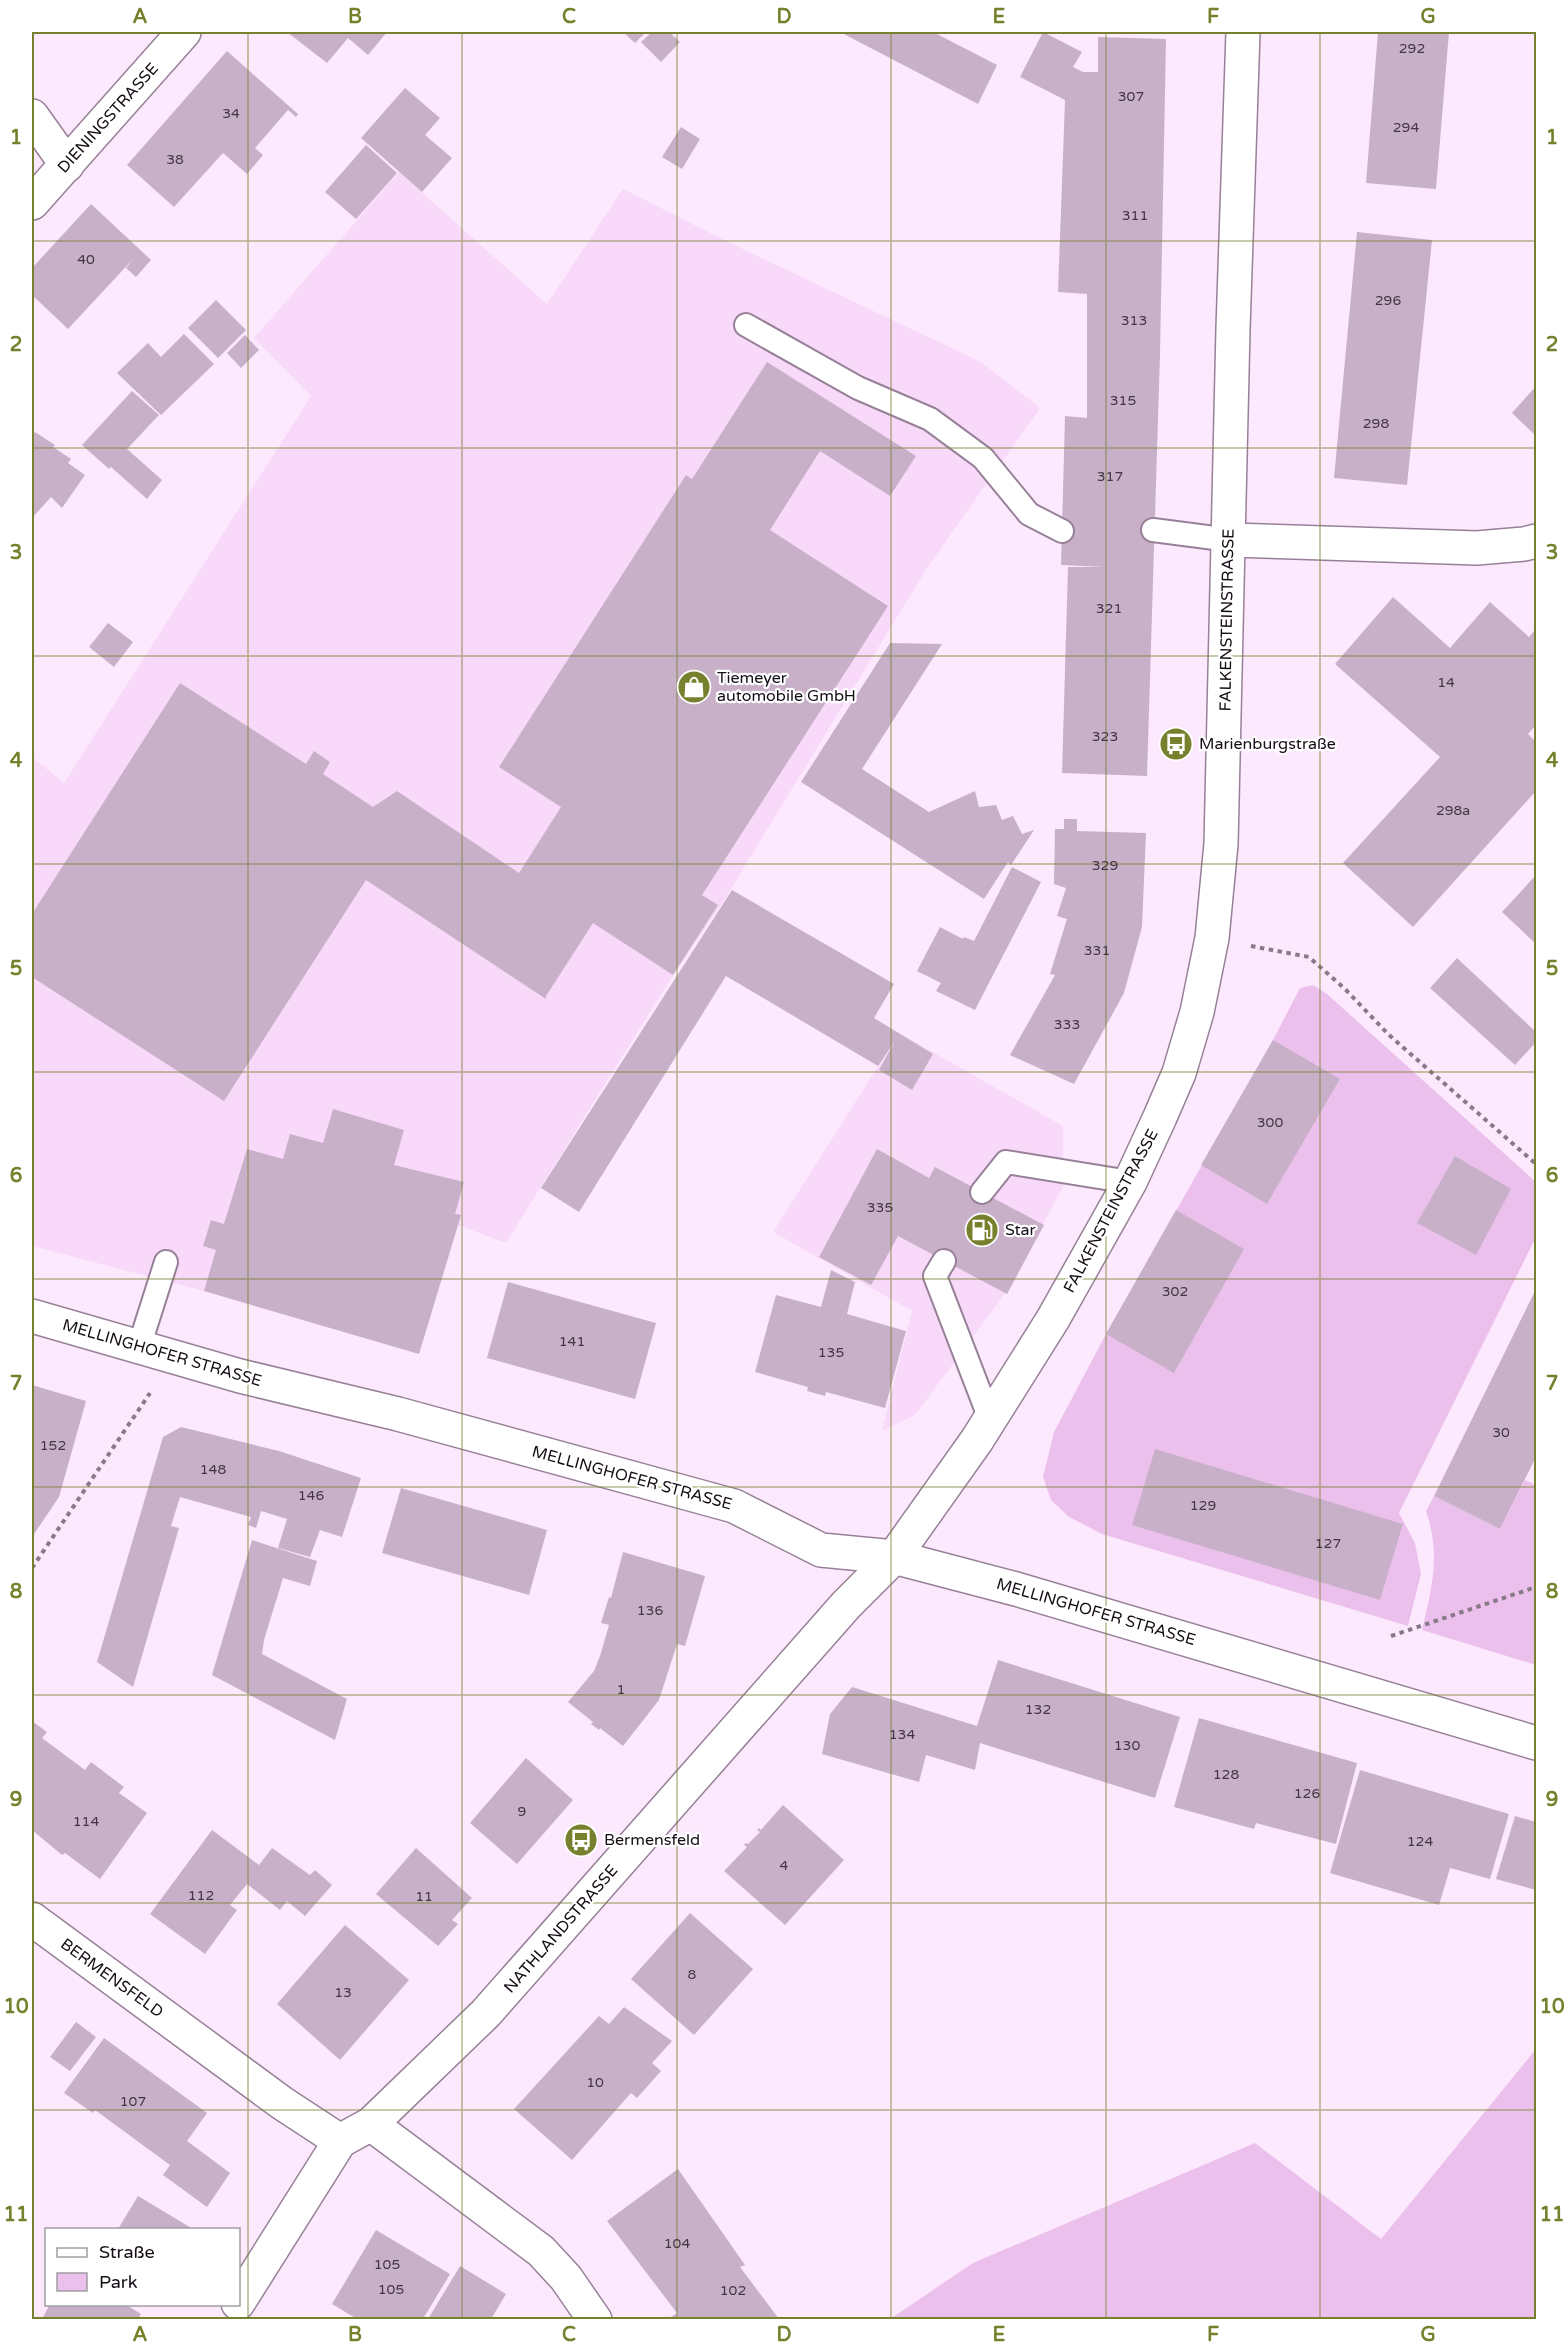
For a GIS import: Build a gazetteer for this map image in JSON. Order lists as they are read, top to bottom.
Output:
{
  "streets": {
    "street": [
      "DIENINGSTRASSE",
      "FALKENSTEINSTRASSE",
      "MELLINGHOFER STRASSE",
      "NATHLANDSTRASSE",
      "BERMENSFELD"
    ]
  },
  "crossings": [
    ["FALKENSTEINSTRASSE", "MELLINGHOFER STRASSE"],
    ["FALKENSTEINSTRASSE", "NATHLANDSTRASSE"],
    ["MELLINGHOFER STRASSE", "NATHLANDSTRASSE"],
    ["NATHLANDSTRASSE", "BERMENSFELD"]
  ],
  "places": {
    "shop": ["Tiemeyer automobile GmbH"],
    "bus stop": ["Marienburgstraße", "Bermensfeld"],
    "fuel station": ["Star"]
  },
  "house_numbers": [
    "292",
    "307",
    "34",
    "294",
    "38",
    "311",
    "40",
    "296",
    "313",
    "315",
    "298",
    "317",
    "321",
    "14",
    "323",
    "298a",
    "329",
    "331",
    "333",
    "300",
    "335",
    "302",
    "141",
    "135",
    "30",
    "152",
    "148",
    "146",
    "129",
    "127",
    "136",
    "1",
    "132",
    "134",
    "130",
    "128",
    "126",
    "9",
    "114",
    "124",
    "4",
    "112",
    "11",
    "8",
    "13",
    "10",
    "107",
    "104",
    "105",
    "105",
    "102"
  ],
  "legend": ["Straße", "Park"],
  "grid": {
    "columns": [
      "A",
      "B",
      "C",
      "D",
      "E",
      "F",
      "G"
    ],
    "rows": [
      "1",
      "2",
      "3",
      "4",
      "5",
      "6",
      "7",
      "8",
      "9",
      "10",
      "11"
    ]
  }
}
